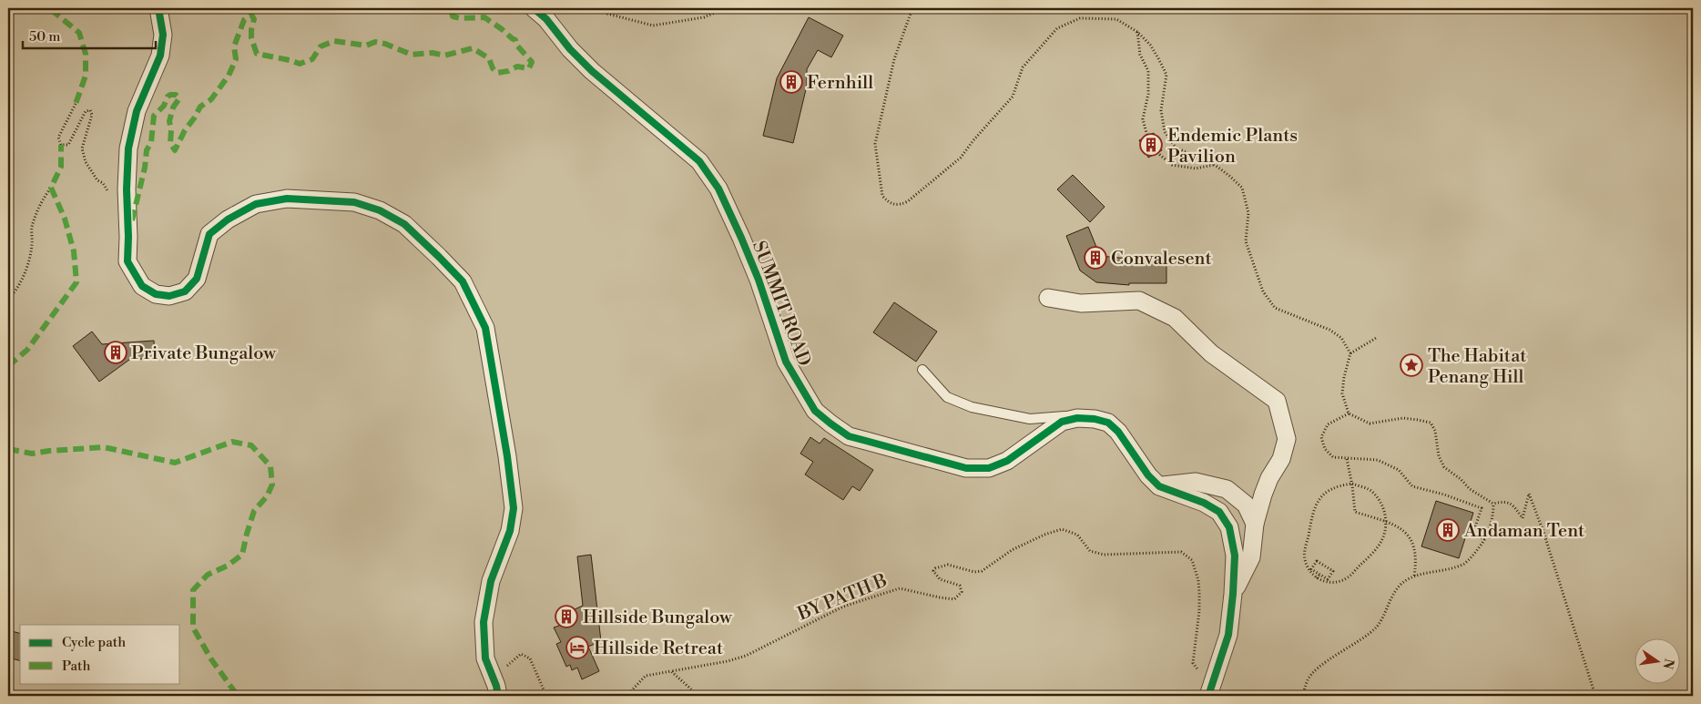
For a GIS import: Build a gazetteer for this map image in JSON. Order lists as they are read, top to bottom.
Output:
{
  "streets": {
    "street": ["SUMMIT ROAD"],
    "path": ["BY PATH B"]
  },
  "crossings": [
    ["SUMMIT ROAD", "BY PATH B"]
  ],
  "places": {
    "building": [
      "Fernhill",
      "Endemic Plants Pavilion",
      "Convalesent",
      "Private Bungalow",
      "Andaman Tent",
      "Hillside Bungalow"
    ],
    "place": ["The Habitat Penang Hill"],
    "hotel": ["Hillside Retreat"]
  },
  "legend": ["Cycle path", "Path"],
  "scale_bar": "50 m",
  "north": "right"
}
